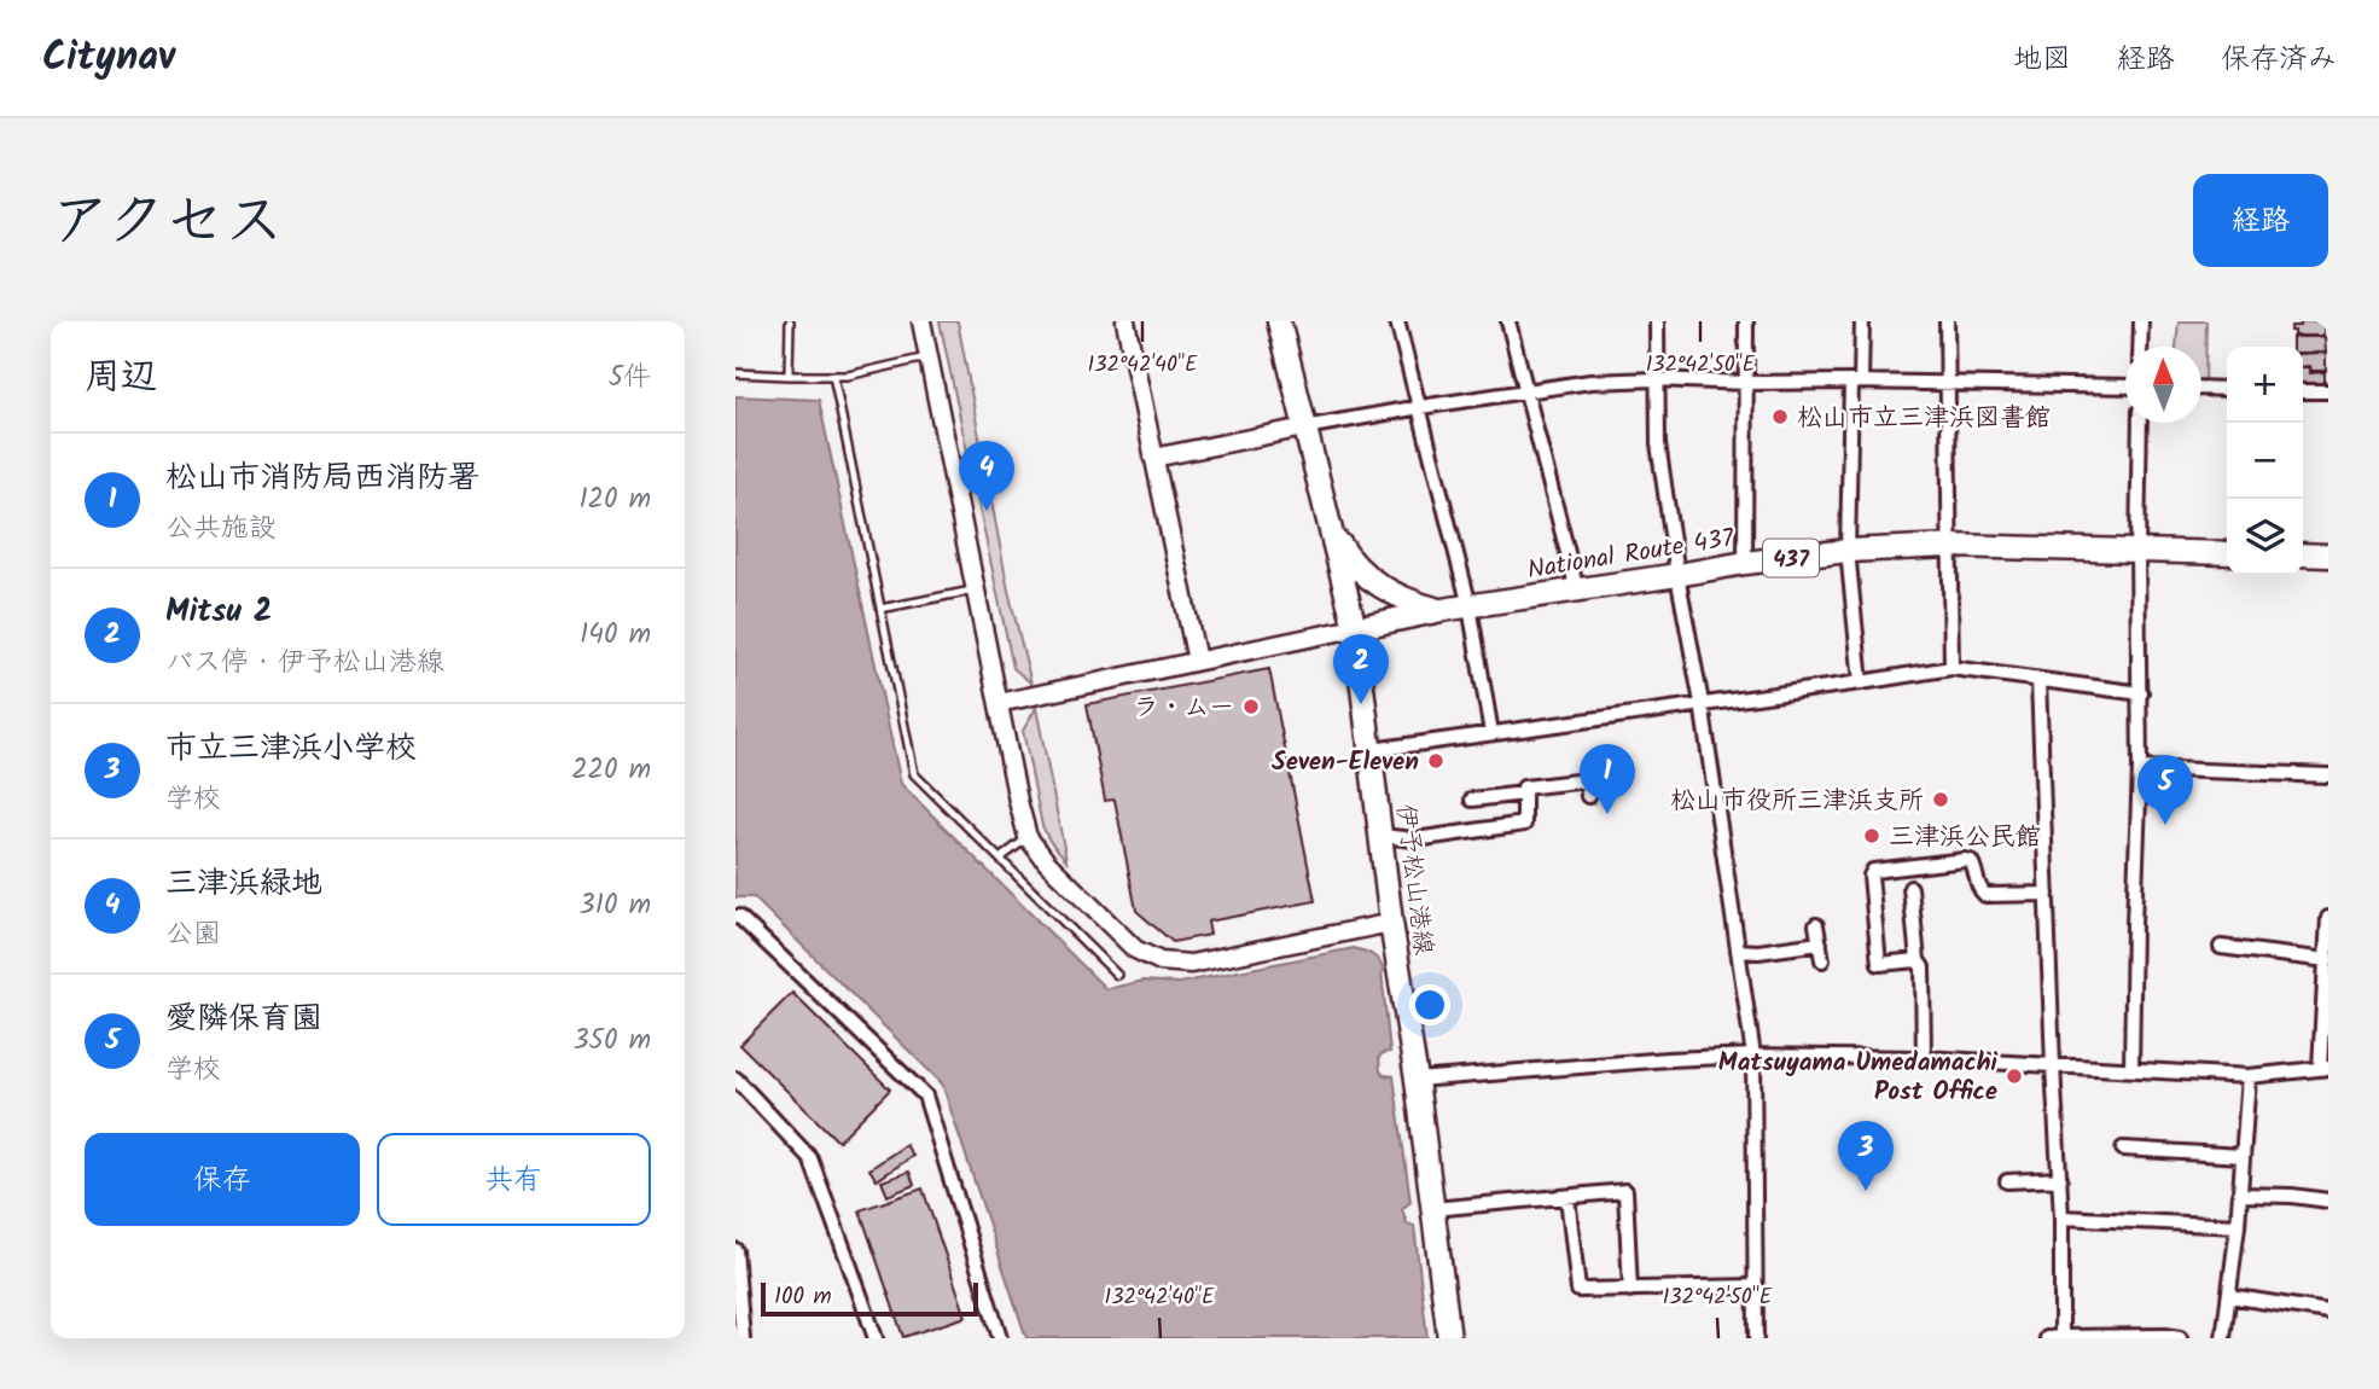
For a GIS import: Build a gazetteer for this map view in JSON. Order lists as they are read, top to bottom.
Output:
{
  "streets": {
    "main road": ["National Route 437", "437", "伊予松山港線"]
  },
  "crossings": [
    ["National Route 437", "伊予松山港線"]
  ],
  "places": [
    "松山市立三津浜図書館",
    "ラ・ムー",
    "Seven-Eleven",
    "松山市役所三津浜支所",
    "三津浜公民館",
    "Matsuyama Umedamachi Post Office"
  ],
  "scale_bar": "100 m",
  "north": "top",
  "page": {
    "header": "Citynav",
    "nav": ["地図", "経路", "保存済み"],
    "title": "アクセス",
    "buttons": [
      "経路",
      ["保存", "共有"]
    ],
    "heading": ["周辺", "5件"],
    "map_buttons": ["+", "−"],
    "list": [
      {
        "mark": "1",
        "name": "松山市消防局西消防署",
        "note": "公共施設",
        "value": "120 m"
      },
      {
        "mark": "2",
        "name": "Mitsu 2",
        "note": "バス停 · 伊予松山港線",
        "value": "140 m"
      },
      {
        "mark": "3",
        "name": "市立三津浜小学校",
        "note": "学校",
        "value": "220 m"
      },
      {
        "mark": "4",
        "name": "三津浜緑地",
        "note": "公園",
        "value": "310 m"
      },
      {
        "mark": "5",
        "name": "愛隣保育園",
        "note": "学校",
        "value": "350 m"
      }
    ],
    "pins": [
      "4",
      "2",
      "1",
      "5",
      "3"
    ],
    "scale": "100 m"
  },
  "coordinates": ["132°42'40\"E", "132°42'50\"E"]
}
